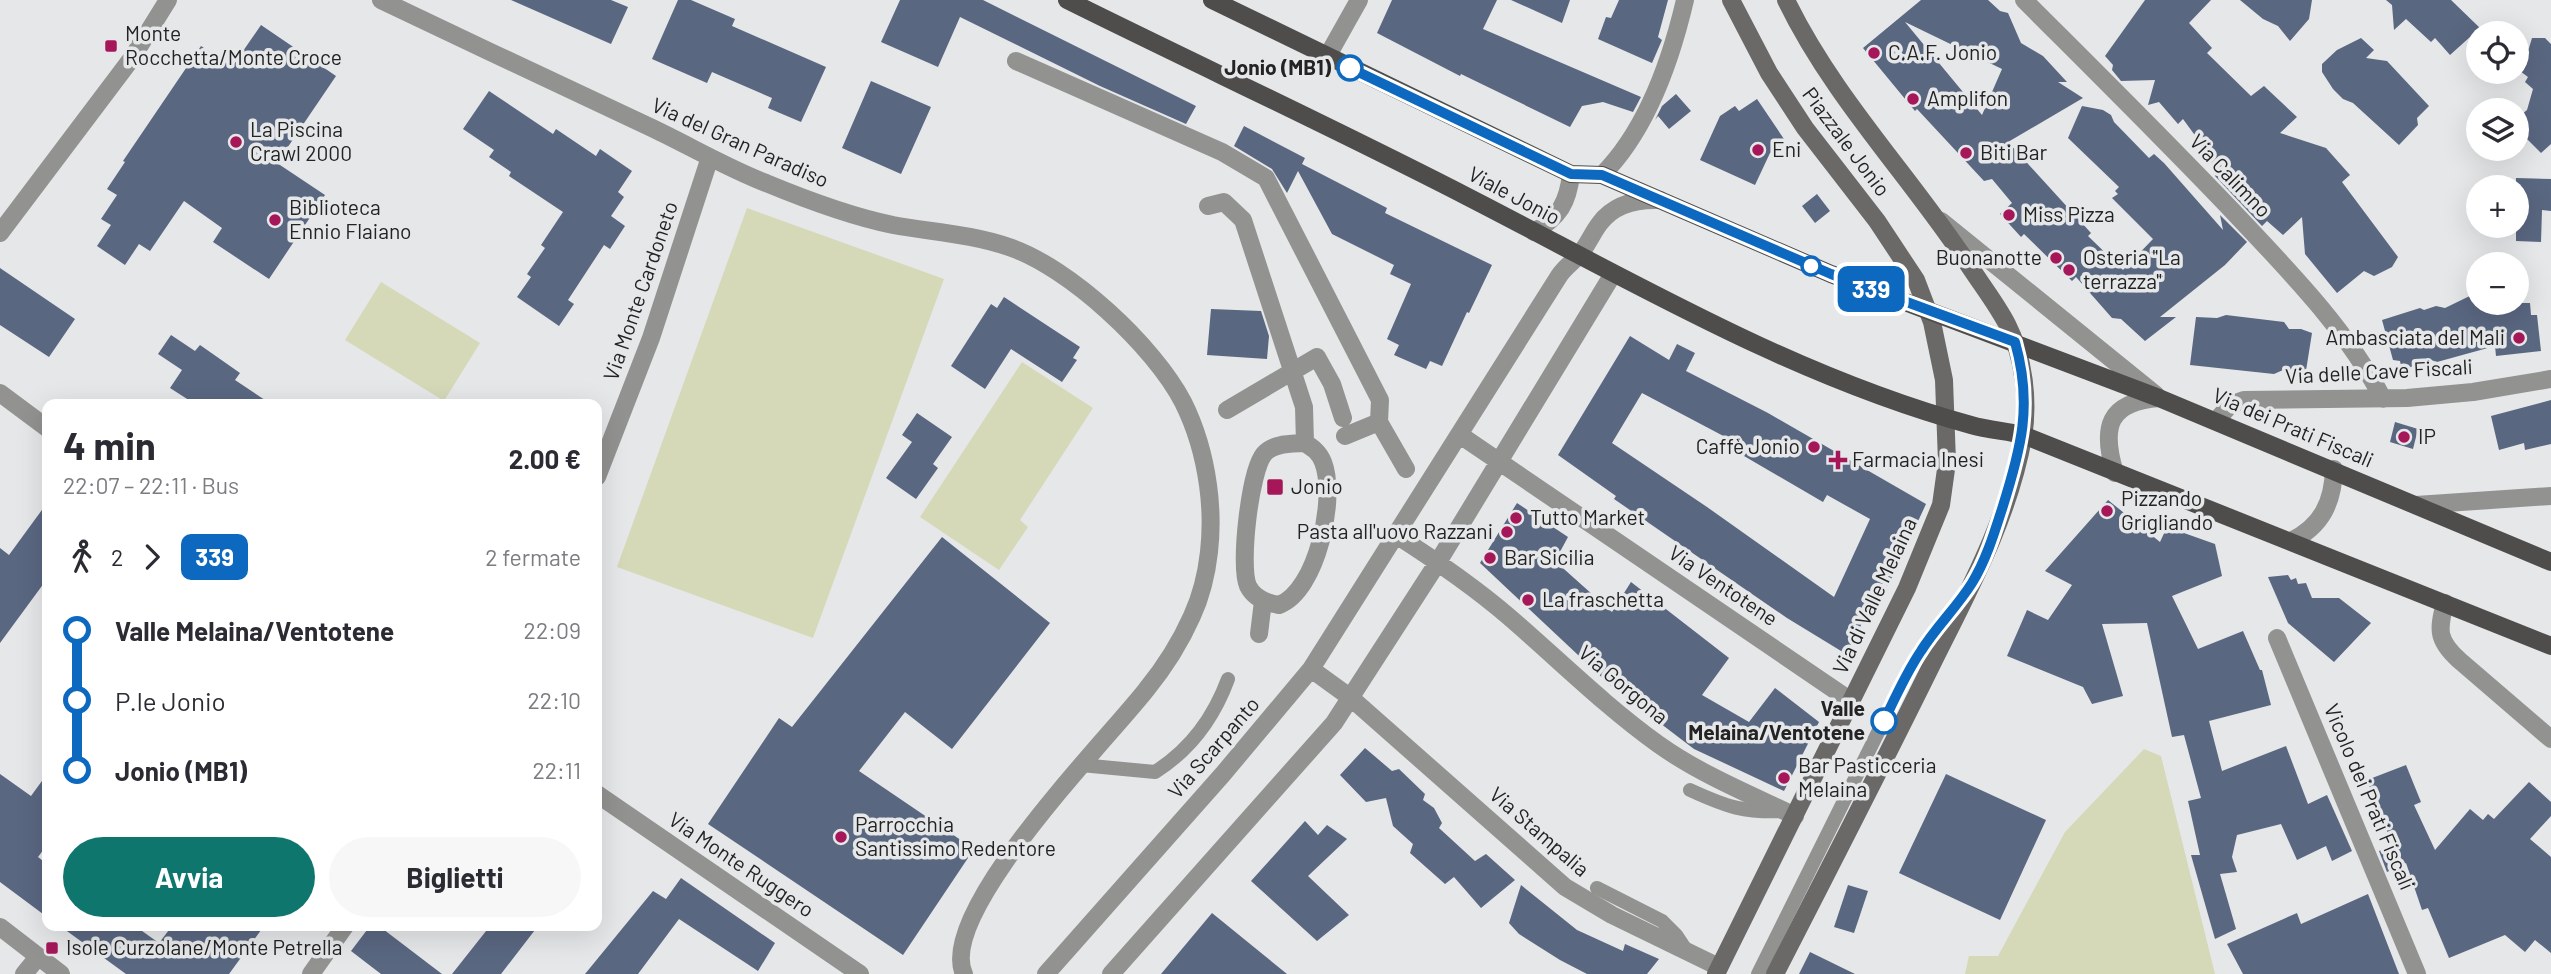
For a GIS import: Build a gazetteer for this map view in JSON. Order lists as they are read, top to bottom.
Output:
{
  "streets": {
    "main road": [
      "Piazzale Jonio",
      "Viale Jonio",
      "Via dei Prati Fiscali",
      "Via di Valle Melaina"
    ],
    "street": [
      "Via del Gran Paradiso",
      "Via Calimno",
      "Via Monte Cardoneto",
      "Via delle Cave Fiscali",
      "Via Ventotene",
      "Via Gorgona",
      "Via Scarpanto",
      "Vicolo dei Prati Fiscali",
      "Via Stampalia",
      "Via Monte Ruggero"
    ]
  },
  "crossings": [
    ["Piazzale Jonio", "Viale Jonio"],
    ["Piazzale Jonio", "Via dei Prati Fiscali"],
    ["Piazzale Jonio", "Via di Valle Melaina"],
    ["Via del Gran Paradiso", "Via Monte Cardoneto"],
    ["Via Calimno", "Via delle Cave Fiscali"],
    ["Viale Jonio", "Via di Valle Melaina"],
    ["Viale Jonio", "Via Scarpanto"],
    ["Via delle Cave Fiscali", "Via dei Prati Fiscali"],
    ["Via Ventotene", "Via di Valle Melaina"],
    ["Via Ventotene", "Via Scarpanto"],
    ["Via di Valle Melaina", "Via Gorgona"],
    ["Via di Valle Melaina", "Via Stampalia"],
    ["Via Scarpanto", "Via Stampalia"]
  ],
  "places": {
    "transit": ["Monte Rocchetta/Monte Croce", "Jonio", "Isole Curzolane/Monte Petrella"],
    "other": [
      "C.A.F. Jonio",
      "Jonio (MB1)",
      "Amplifon",
      "La Piscina Crawl 2000",
      "Eni",
      "Biti Bar",
      "Miss Pizza",
      "Biblioteca Ennio Flaiano",
      "Buonanotte",
      "Osteria \"La terrazza\"",
      "Ambasciata del Mali",
      "IP",
      "Caffè Jonio",
      "Pizzando Grigliando",
      "Tutto Market",
      "Pasta all'uovo Razzani",
      "Bar Sicilia",
      "La fraschetta",
      "Valle Melaina/Ventotene",
      "Bar Pasticceria Melaina",
      "Parrocchia Santissimo Redentore"
    ],
    "health": ["Farmacia Inesi"]
  },
  "lines": ["bus line 339"],
  "page": {
    "on_map": "339",
    "map_buttons": ["+", "−"],
    "heading": ["4 min", "22:07 – 22:11 · Bus", "2.00 €"],
    "legs": ["2", "339", "2 fermate"],
    "list": [
      {
        "name": "Valle Melaina/Ventotene",
        "value": "22:09"
      },
      {
        "name": "P.le Jonio",
        "value": "22:10"
      },
      {
        "name": "Jonio (MB1)",
        "value": "22:11"
      }
    ],
    "buttons": ["Avvia", "Biglietti"]
  }
}
